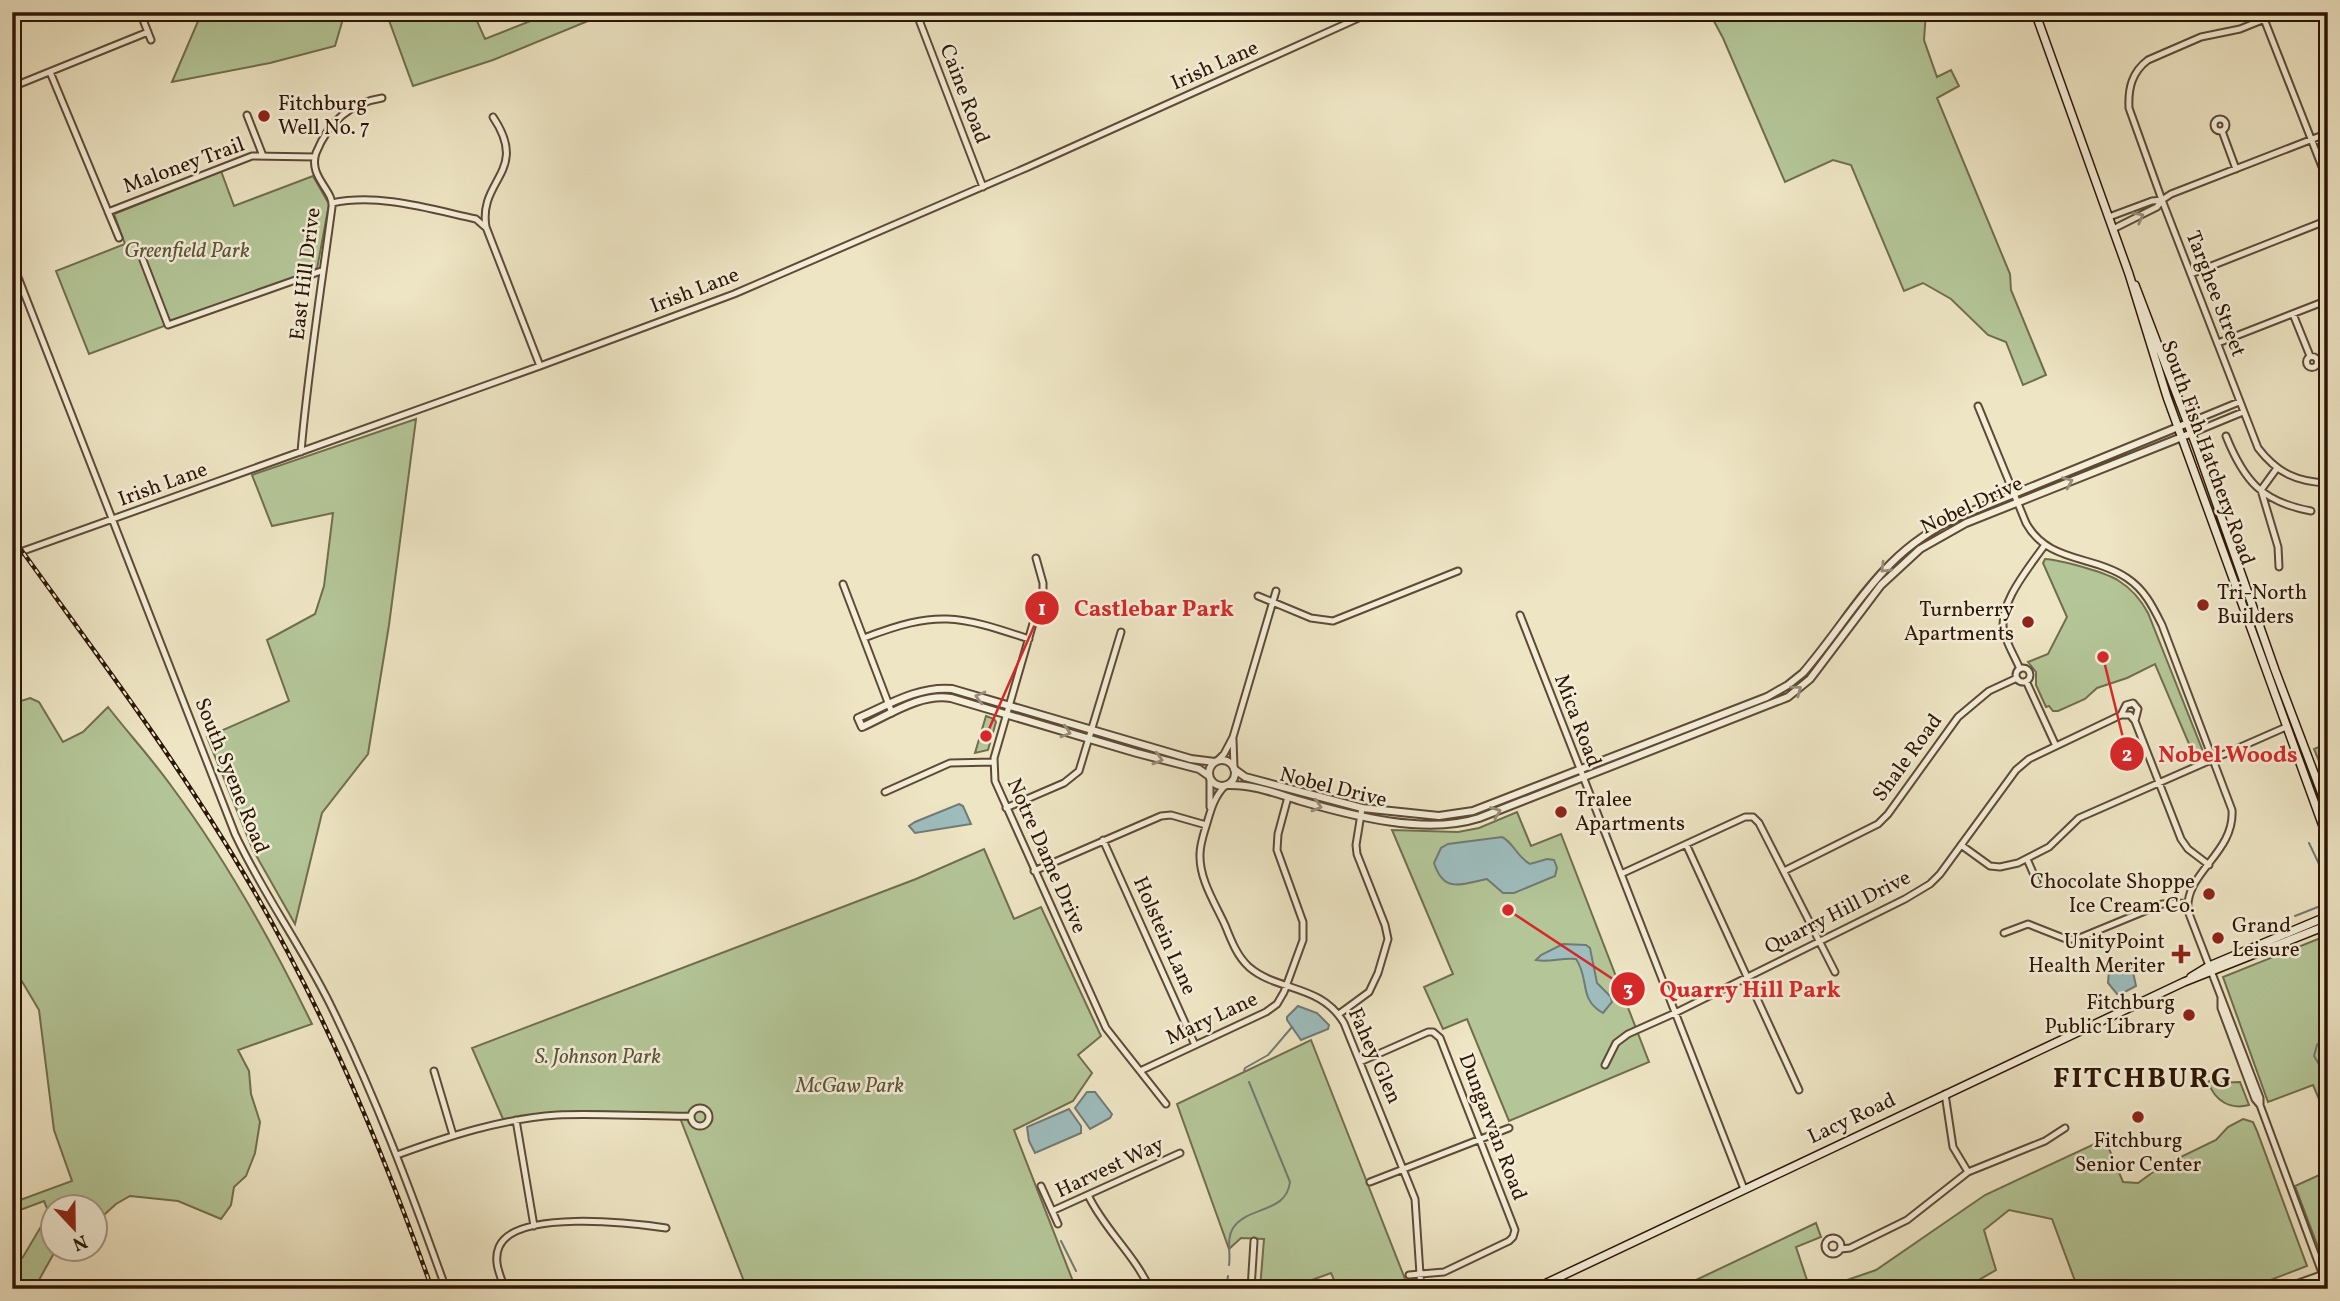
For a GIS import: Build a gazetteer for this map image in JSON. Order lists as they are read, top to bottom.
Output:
{
  "streets": {
    "main road": ["South Fish Hatchery Road", "Lacy Road"],
    "street": [
      "Irish Lane",
      "Caine Road",
      "Maloney Trail",
      "East Hill Drive",
      "Targhee Street",
      "Nobel Drive",
      "Mica Road",
      "Shale Road",
      "South Syene Road",
      "Notre Dame Drive",
      "Quarry Hill Drive",
      "Holstein Lane",
      "Mary Lane",
      "Fahey Glen",
      "Dungarvan Road",
      "Harvest Way"
    ]
  },
  "crossings": [
    ["Irish Lane", "Caine Road"],
    ["Irish Lane", "East Hill Drive"],
    ["Irish Lane", "South Syene Road"],
    ["Maloney Trail", "East Hill Drive"],
    ["Targhee Street", "Nobel Drive"],
    ["South Fish Hatchery Road", "Nobel Drive"],
    ["Nobel Drive", "Mica Road"],
    ["Nobel Drive", "Notre Dame Drive"],
    ["Nobel Drive", "Mary Lane"],
    ["Nobel Drive", "Fahey Glen"],
    ["Mica Road", "Quarry Hill Drive"],
    ["Mica Road", "Lacy Road"],
    ["Notre Dame Drive", "Mary Lane"],
    ["Holstein Lane", "Mary Lane"],
    ["Mary Lane", "Fahey Glen"],
    ["Fahey Glen", "Dungarvan Road"]
  ],
  "districts": ["FITCHBURG"],
  "parks": ["Greenfield Park", "S. Johnson Park", "McGaw Park"],
  "places": {
    "other": [
      "Fitchburg Well No. 7",
      "Tri-North Builders",
      "Turnberry Apartments",
      "Nobel Woods",
      "Castlebar Park",
      "Tralee Apartments",
      "Chocolate Shoppe Ice Cream Co.",
      "Quarry Hill Park",
      "Grand Leisure",
      "Fitchburg Public Library",
      "Fitchburg Senior Center"
    ],
    "health": ["UnityPoint Health Meriter"]
  },
  "north": "bottom"
}
